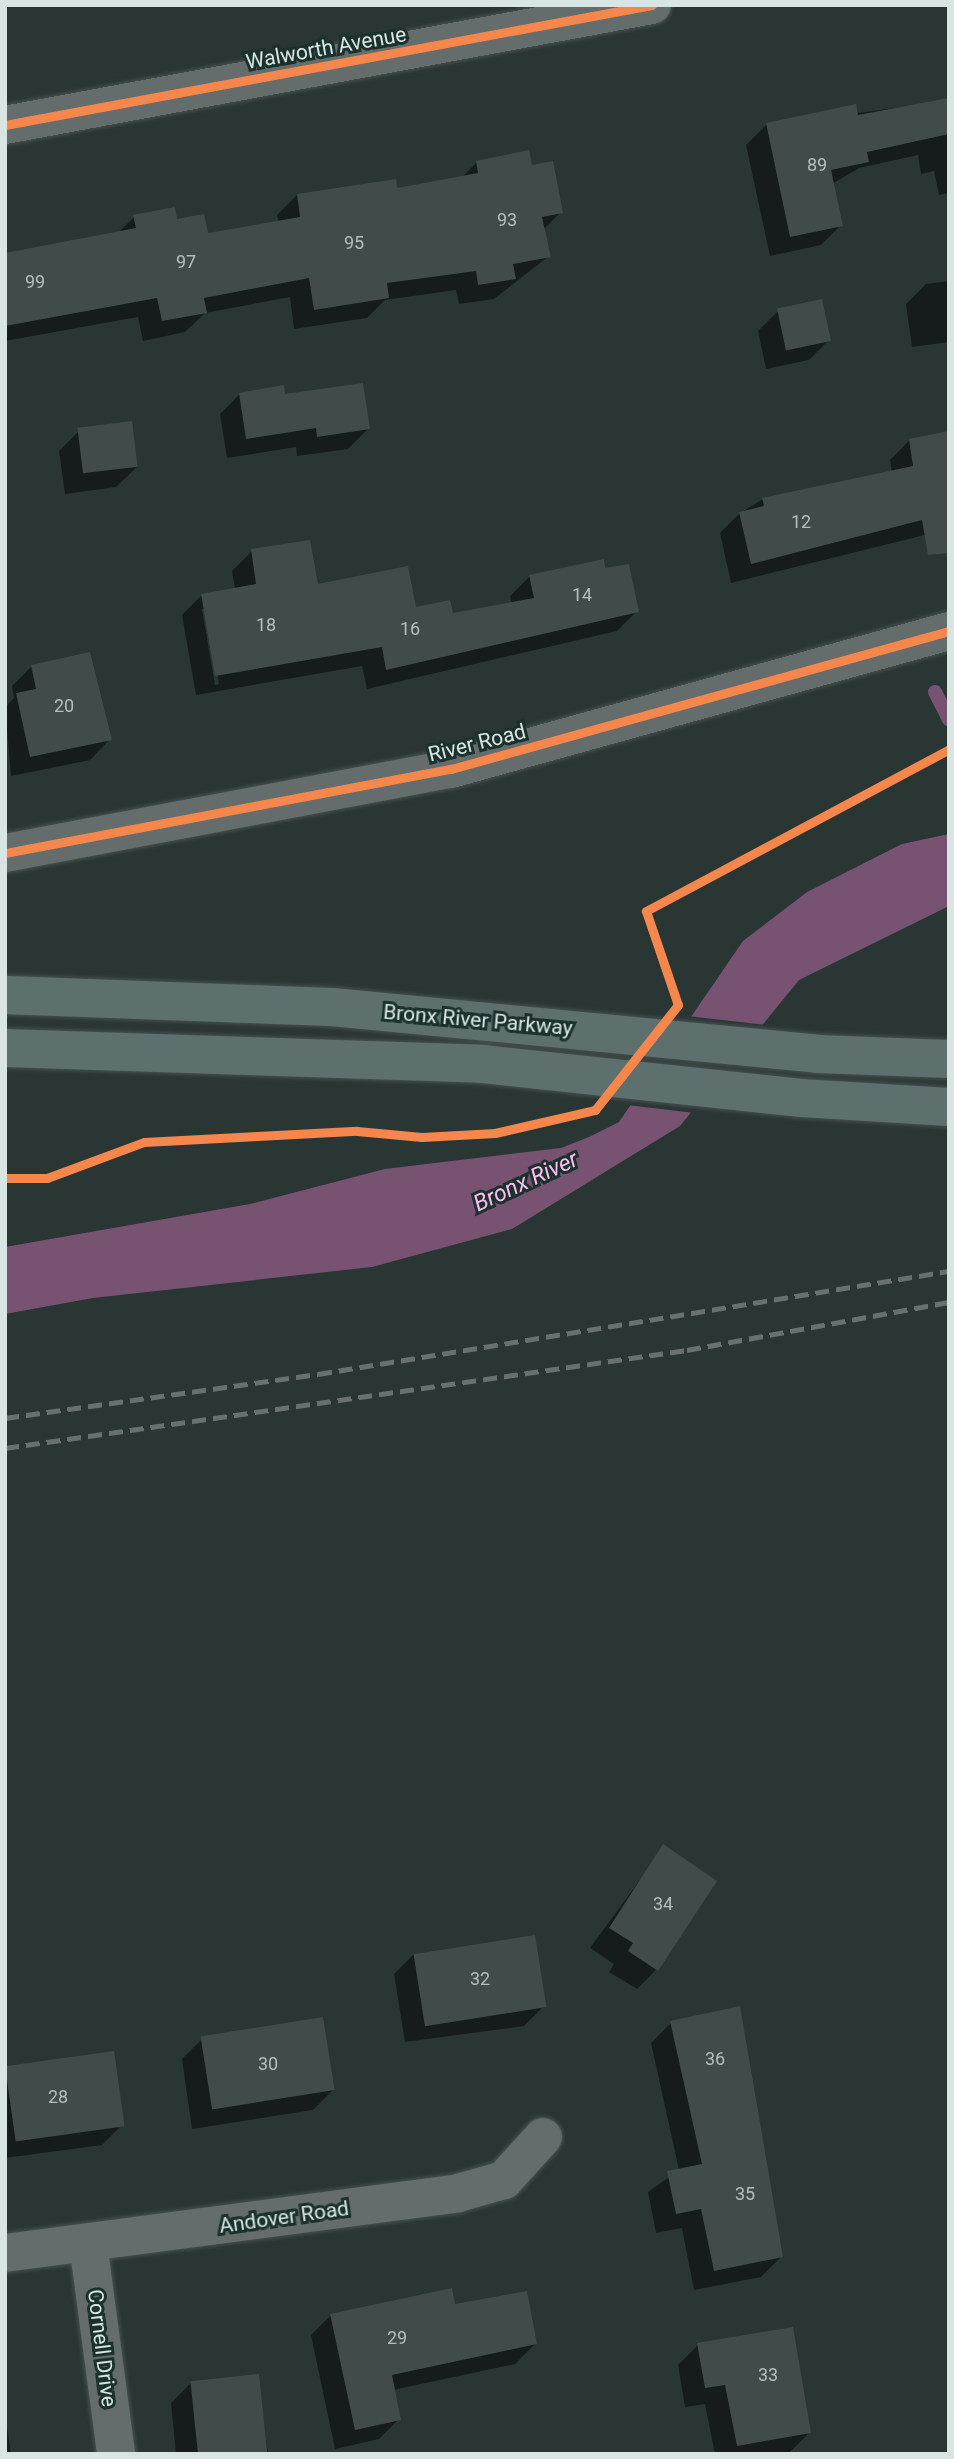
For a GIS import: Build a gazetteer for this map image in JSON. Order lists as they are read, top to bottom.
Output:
{
  "streets": {
    "highway": ["Bronx River Parkway"],
    "street": [
      "Walworth Avenue",
      "River Road",
      "Andover Road",
      "Cornell Drive"
    ]
  },
  "crossings": [
    ["Andover Road", "Cornell Drive"]
  ],
  "water": ["Bronx River"],
  "house_numbers": [
    "89",
    "93",
    "95",
    "97",
    "99",
    "12",
    "14",
    "18",
    "16",
    "20",
    "34",
    "32",
    "36",
    "30",
    "28",
    "35",
    "29",
    "33"
  ]
}
